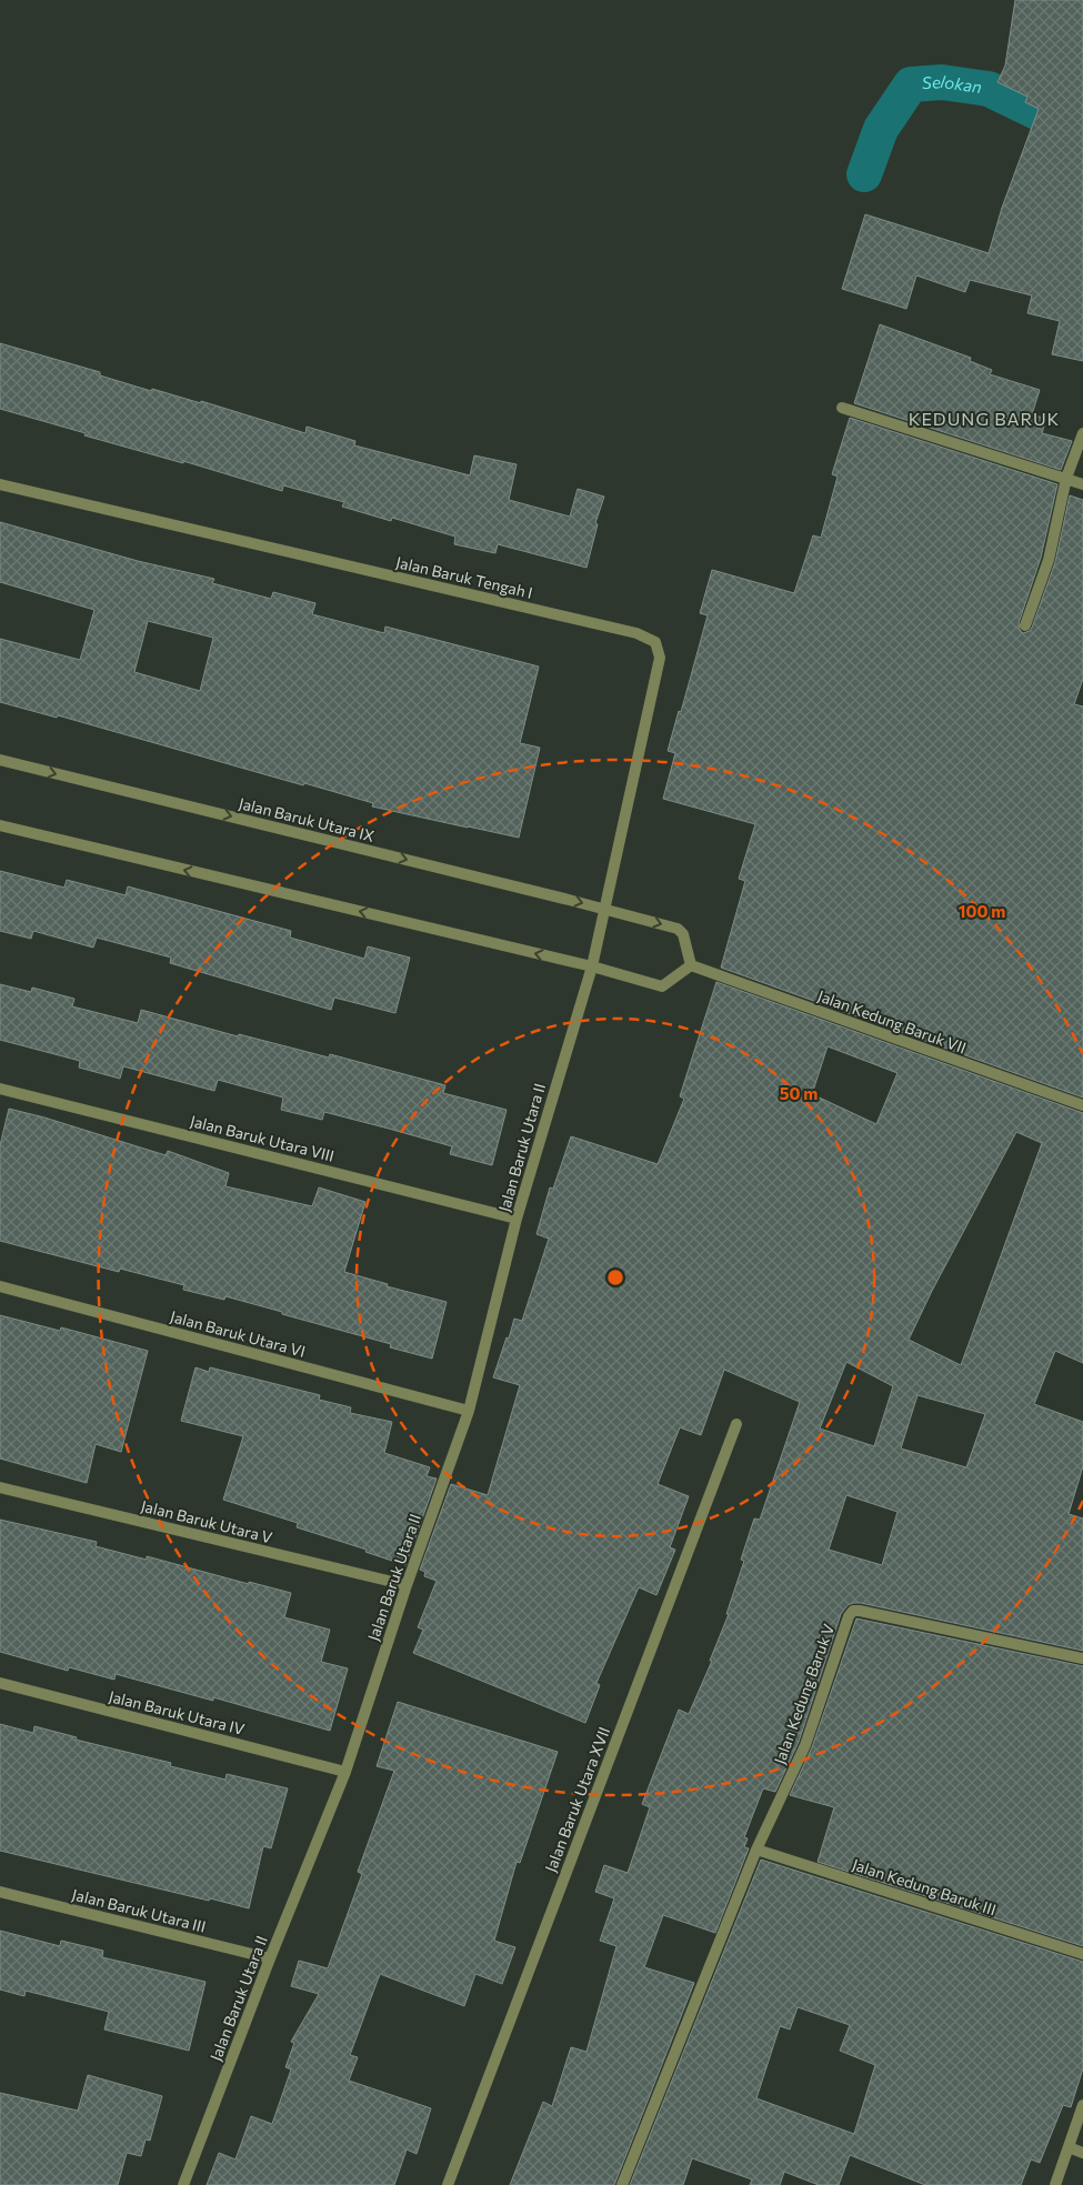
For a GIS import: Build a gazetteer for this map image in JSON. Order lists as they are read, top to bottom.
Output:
{
  "streets": {
    "street": [
      "Jalan Baruk Tengah I",
      "Jalan Baruk Utara IX",
      "Jalan Kedung Baruk VII",
      "Jalan Baruk Utara VIII",
      "Jalan Baruk Utara II",
      "Jalan Baruk Utara VI",
      "Jalan Baruk Utara V",
      "Jalan Kedung Baruk V",
      "Jalan Baruk Utara IV",
      "Jalan Baruk Utara XVII",
      "Jalan Kedung Baruk III",
      "Jalan Baruk Utara III"
    ]
  },
  "crossings": [
    ["Jalan Baruk Tengah I", "Jalan Baruk Utara IX"],
    ["Jalan Baruk Tengah I", "Jalan Baruk Utara II"],
    ["Jalan Baruk Utara VIII", "Jalan Baruk Utara II"],
    ["Jalan Baruk Utara II", "Jalan Baruk Utara VI"],
    ["Jalan Baruk Utara II", "Jalan Baruk Utara V"],
    ["Jalan Baruk Utara II", "Jalan Baruk Utara IV"],
    ["Jalan Baruk Utara II", "Jalan Baruk Utara III"],
    ["Jalan Kedung Baruk V", "Jalan Kedung Baruk III"]
  ],
  "districts": ["KEDUNG BARUK"],
  "water": ["Selokan"],
  "rings": ["100 m", "50 m"]
}
